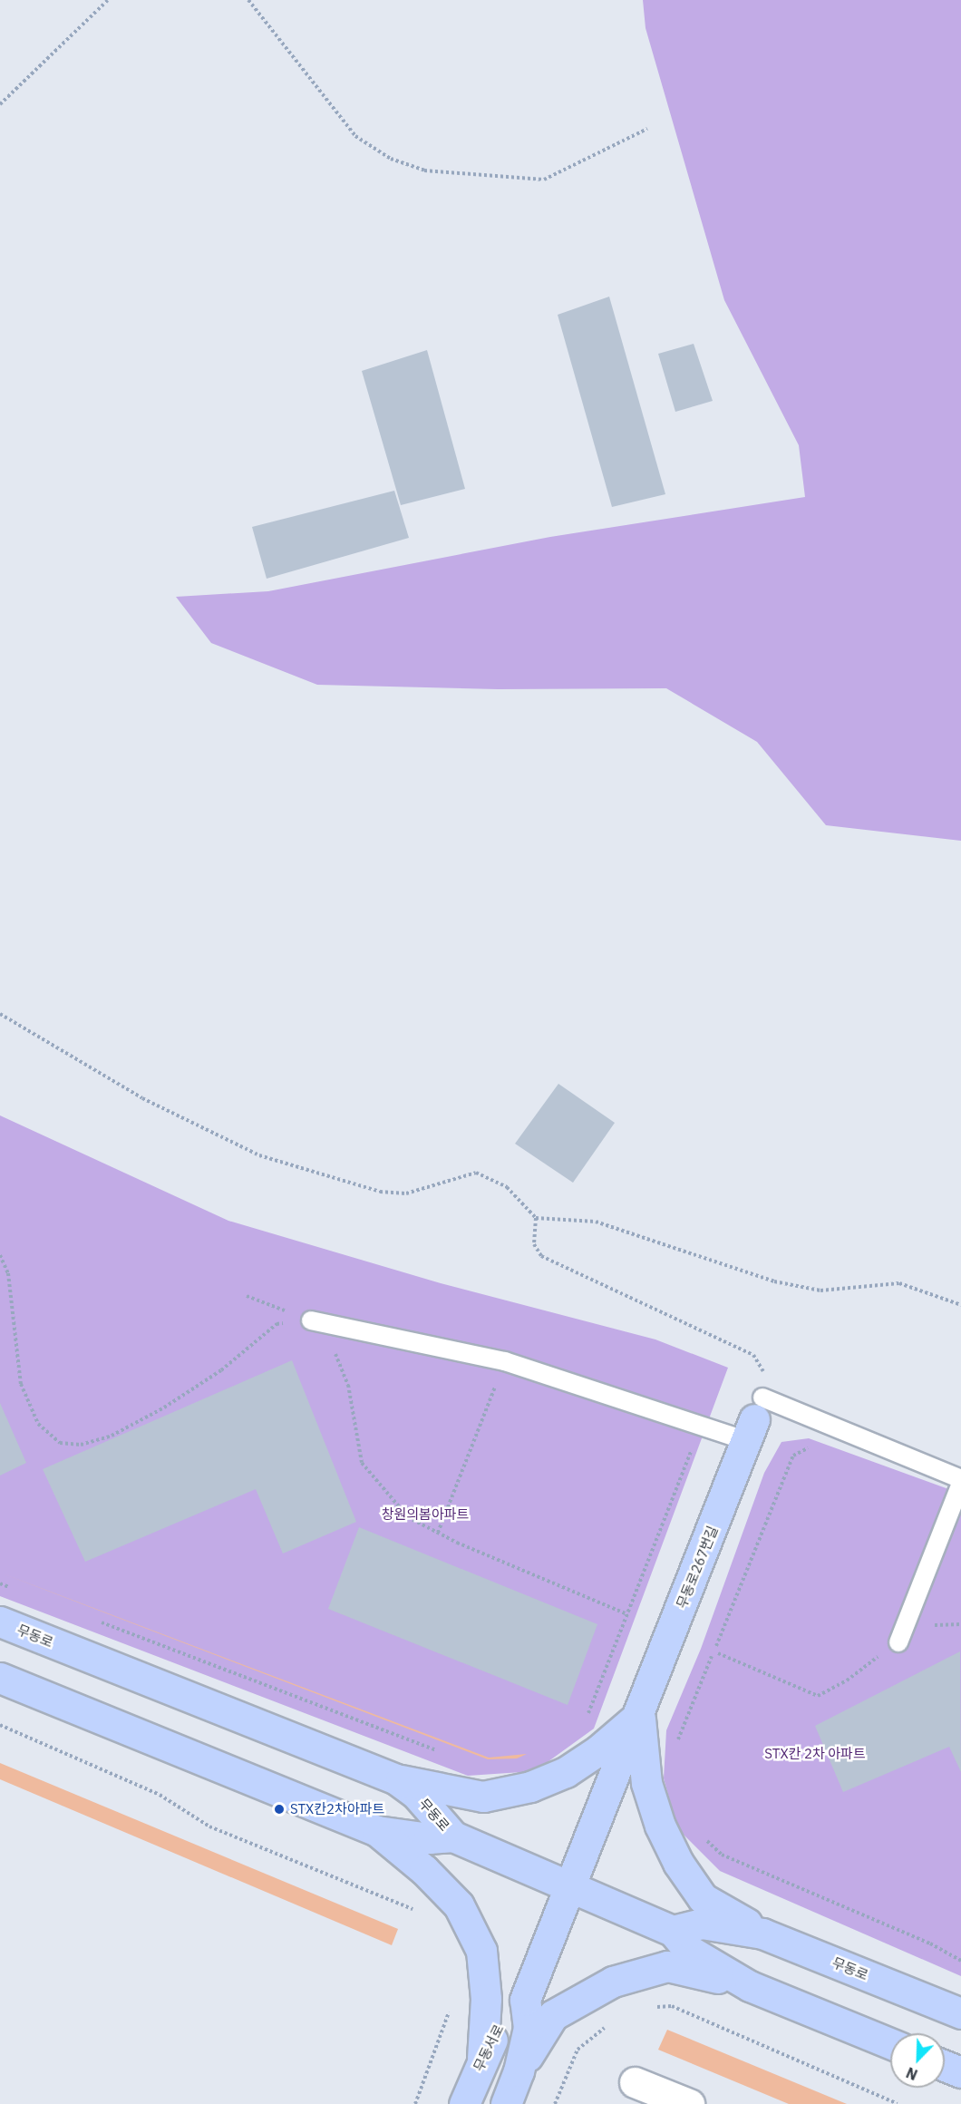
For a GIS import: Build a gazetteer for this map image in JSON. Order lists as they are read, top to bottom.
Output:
{
  "streets": {
    "main road": ["무동로267번길", "무동로", "무동서로"]
  },
  "crossings": [
    ["무동로267번길", "무동서로"]
  ],
  "parks": ["창원의봄아파트", "STX칸 2차 아파트"],
  "places": ["STX칸2차아파트"],
  "north": "bottom left"
}
